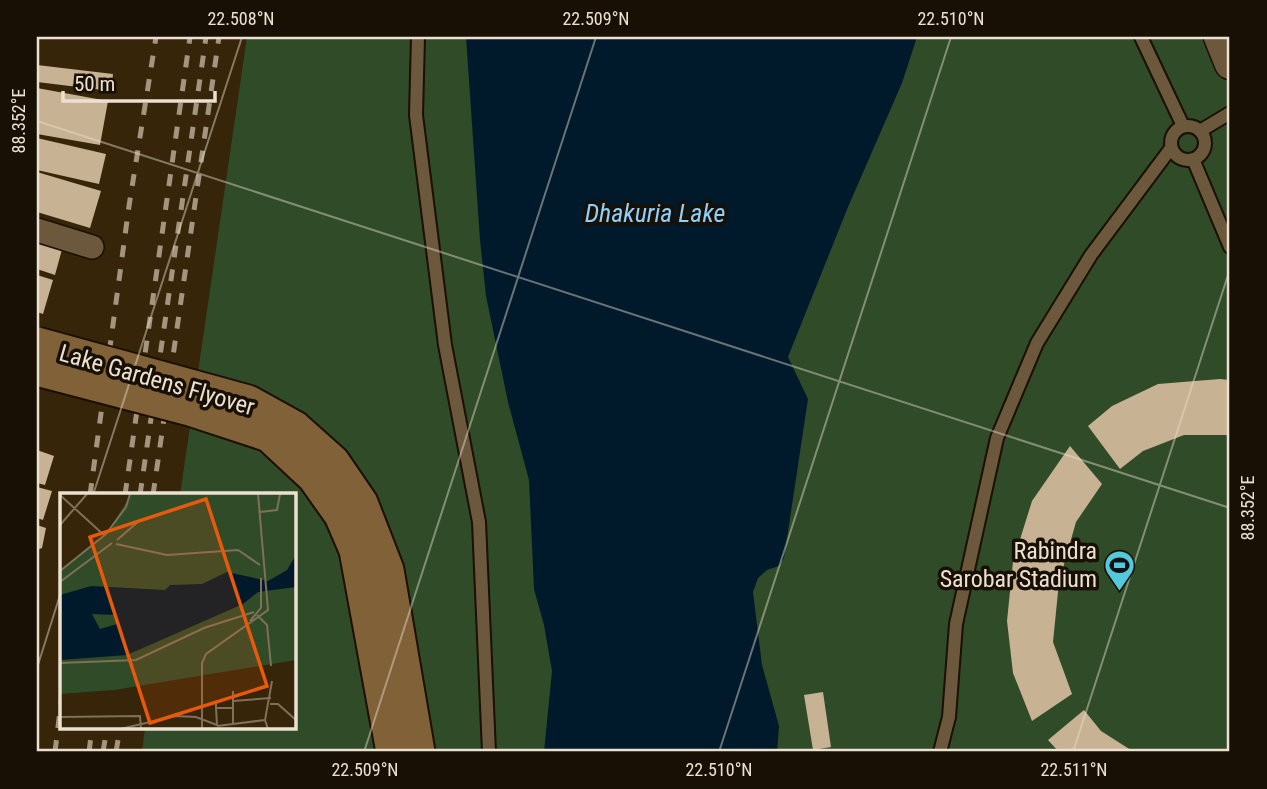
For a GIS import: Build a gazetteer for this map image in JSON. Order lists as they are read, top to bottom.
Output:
{
  "streets": {
    "main road": ["Lake Gardens Flyover"]
  },
  "water": ["Dhakuria Lake"],
  "places": {
    "sports": ["Rabindra Sarobar Stadium"]
  },
  "scale_bar": "50 m",
  "coordinates": [
    "22.508°N",
    "22.509°N",
    "22.510°N",
    "88.352°E",
    "22.511°N"
  ]
}
